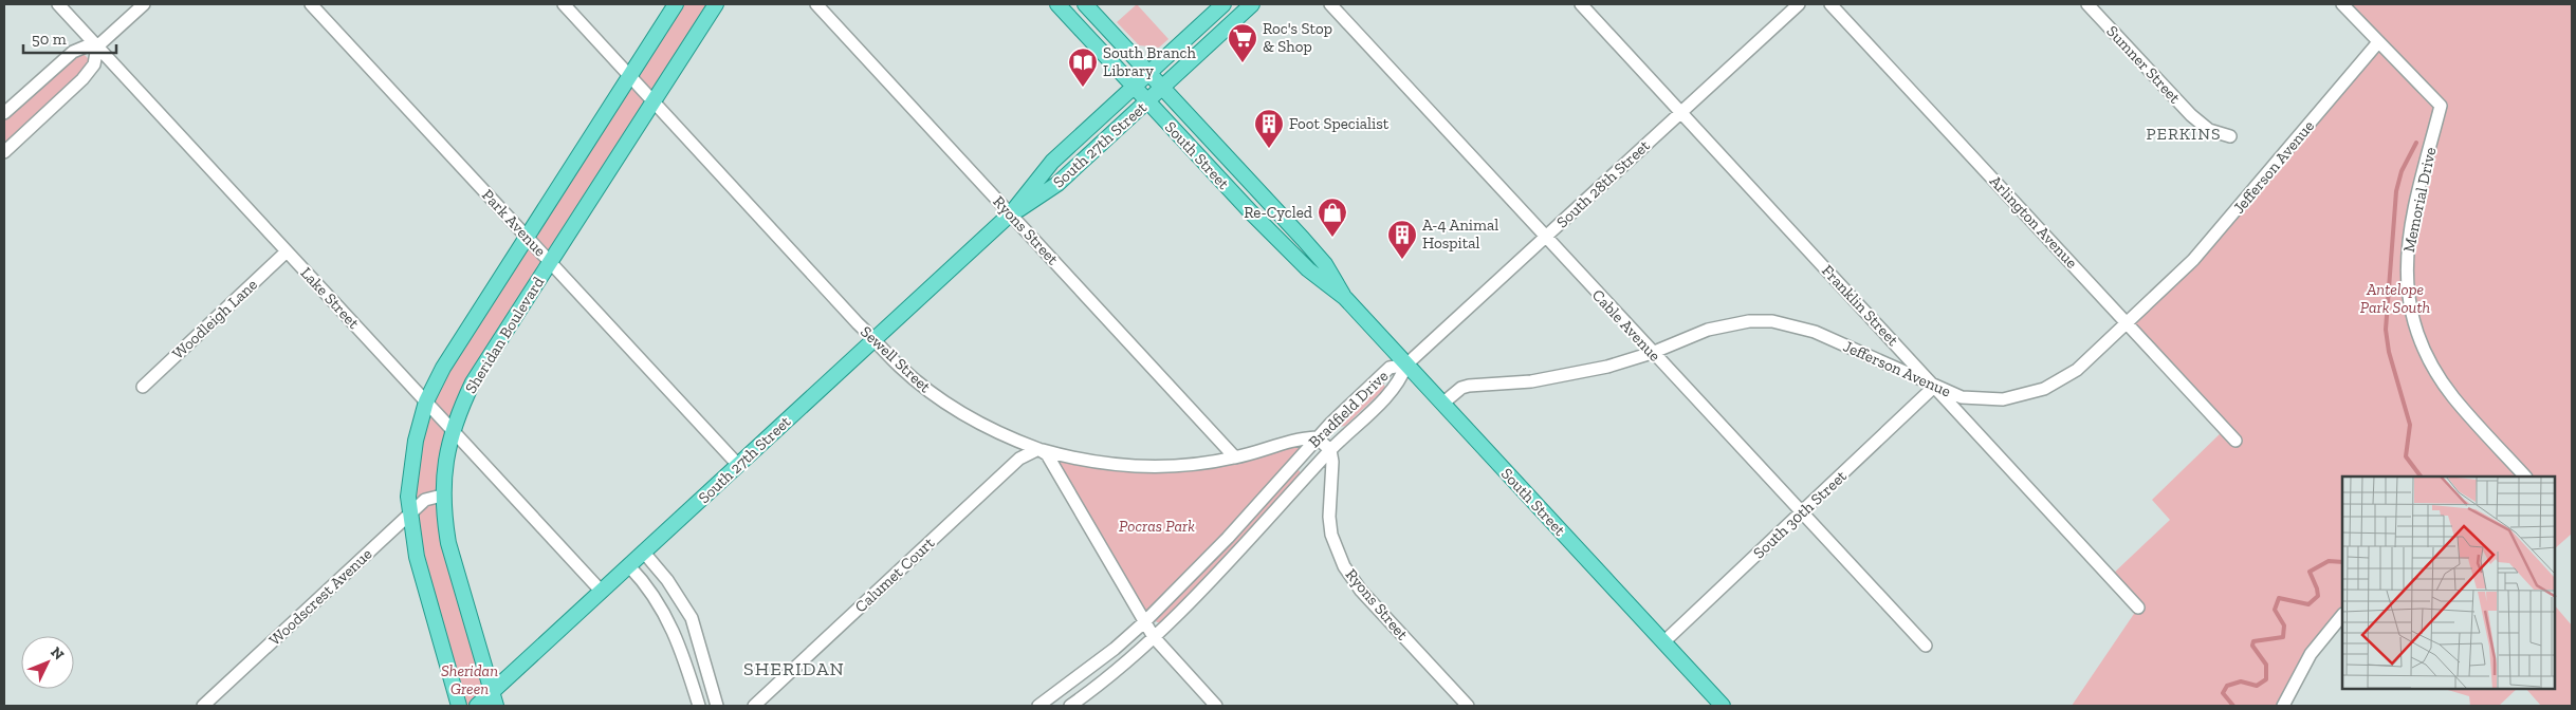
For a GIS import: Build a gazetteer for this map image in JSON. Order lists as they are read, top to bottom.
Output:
{
  "streets": {
    "main road": ["South 27th Street", "South Street", "Sheridan Boulevard"],
    "street": [
      "Sumner Street",
      "Jefferson Avenue",
      "South 28th Street",
      "Memorial Drive",
      "Arlington Avenue",
      "Park Avenue",
      "Ryons Street",
      "Lake Street",
      "Franklin Street",
      "Woodleigh Lane",
      "Cable Avenue",
      "Sewell Street",
      "Bradfield Drive",
      "South 30th Street",
      "Calumet Court",
      "Woodscrest Avenue"
    ]
  },
  "crossings": [
    ["South 27th Street", "South Street"],
    ["South 27th Street", "Park Avenue"],
    ["South 27th Street", "Ryons Street"],
    ["South 27th Street", "Lake Street"],
    ["South 27th Street", "Sheridan Boulevard"],
    ["South 27th Street", "Sewell Street"],
    ["South Street", "Jefferson Avenue"],
    ["South Street", "South 28th Street"],
    ["South Street", "Bradfield Drive"],
    ["South Street", "South 30th Street"],
    ["Jefferson Avenue", "Memorial Drive"],
    ["Jefferson Avenue", "Arlington Avenue"],
    ["Jefferson Avenue", "Franklin Street"],
    ["Jefferson Avenue", "Cable Avenue"],
    ["Jefferson Avenue", "South 30th Street"],
    ["South 28th Street", "Franklin Street"],
    ["South 28th Street", "Cable Avenue"],
    ["South 28th Street", "Bradfield Drive"],
    ["Park Avenue", "Sheridan Boulevard"],
    ["Ryons Street", "Bradfield Drive"],
    ["Lake Street", "Woodleigh Lane"],
    ["Lake Street", "Sheridan Boulevard"],
    ["Franklin Street", "South 30th Street"],
    ["Cable Avenue", "South 30th Street"],
    ["Sheridan Boulevard", "Sewell Street"],
    ["Sheridan Boulevard", "Woodscrest Avenue"],
    ["Sewell Street", "Bradfield Drive"],
    ["Sewell Street", "Calumet Court"]
  ],
  "districts": ["PERKINS", "SHERIDAN"],
  "parks": ["Antelope Park South", "Pocras Park", "Sheridan Green"],
  "places": {
    "supermarket": ["Roc's Stop & Shop"],
    "library": ["South Branch Library"],
    "building": ["Foot Specialist", "A-4 Animal Hospital"],
    "shop": ["Re-Cycled"]
  },
  "scale_bar": "50 m",
  "north": "top right"
}
